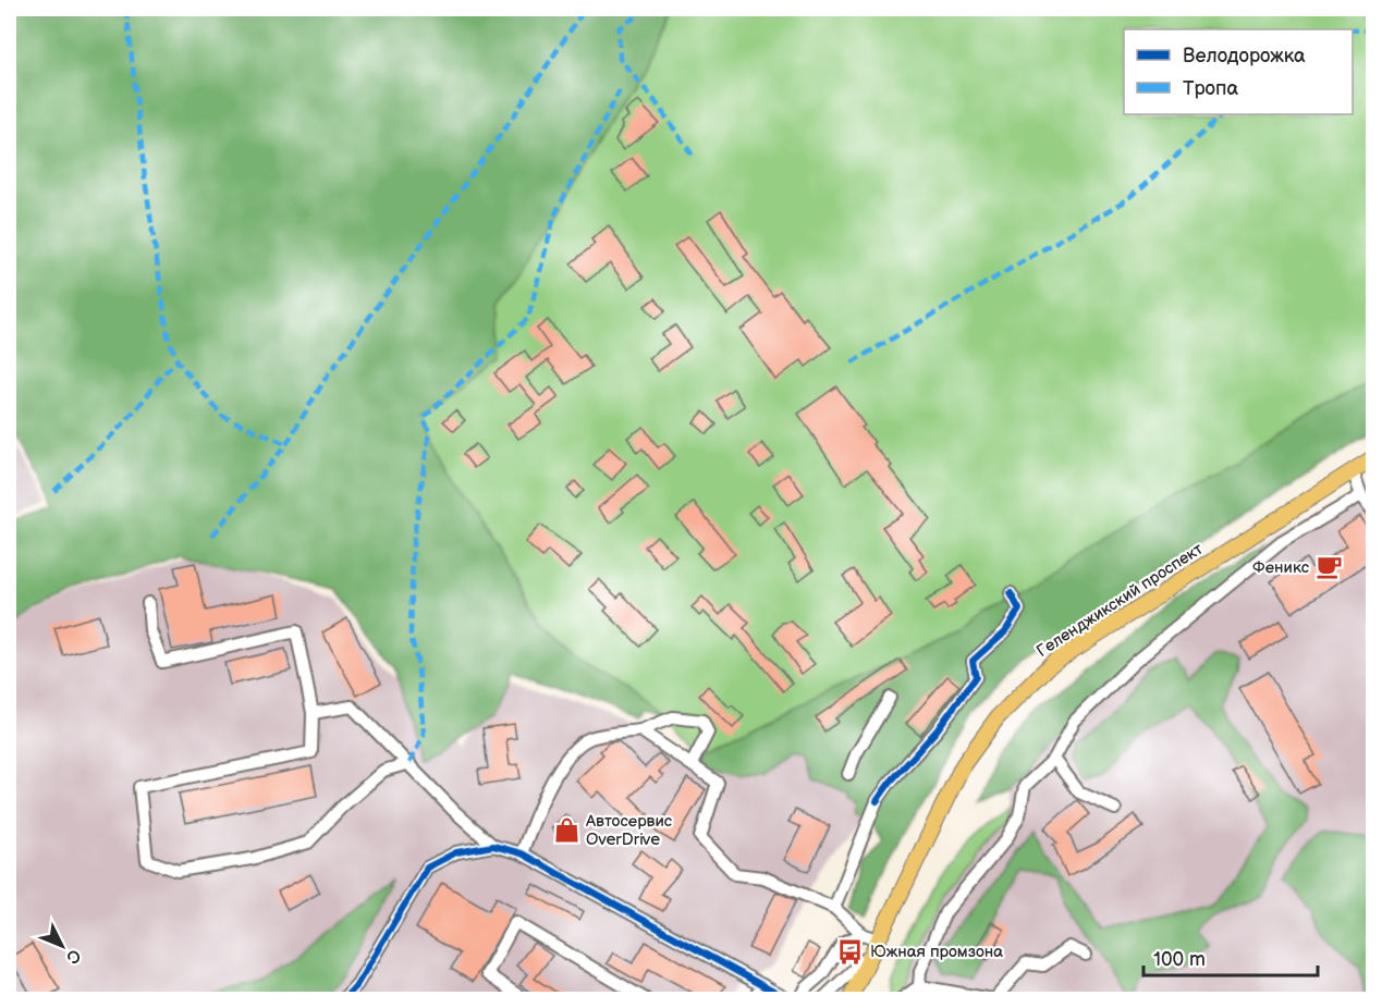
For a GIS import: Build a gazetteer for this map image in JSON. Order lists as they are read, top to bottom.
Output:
{
  "streets": {
    "main road": ["Геленджикский проспект"]
  },
  "places": {
    "cafe": ["Феникс"],
    "shop": ["Автосервис OverDrive"],
    "bus stop": ["Южная промзона"]
  },
  "legend": ["Велодорожка", "Тропа"],
  "scale_bar": "100 m",
  "north": "bottom right"
}
